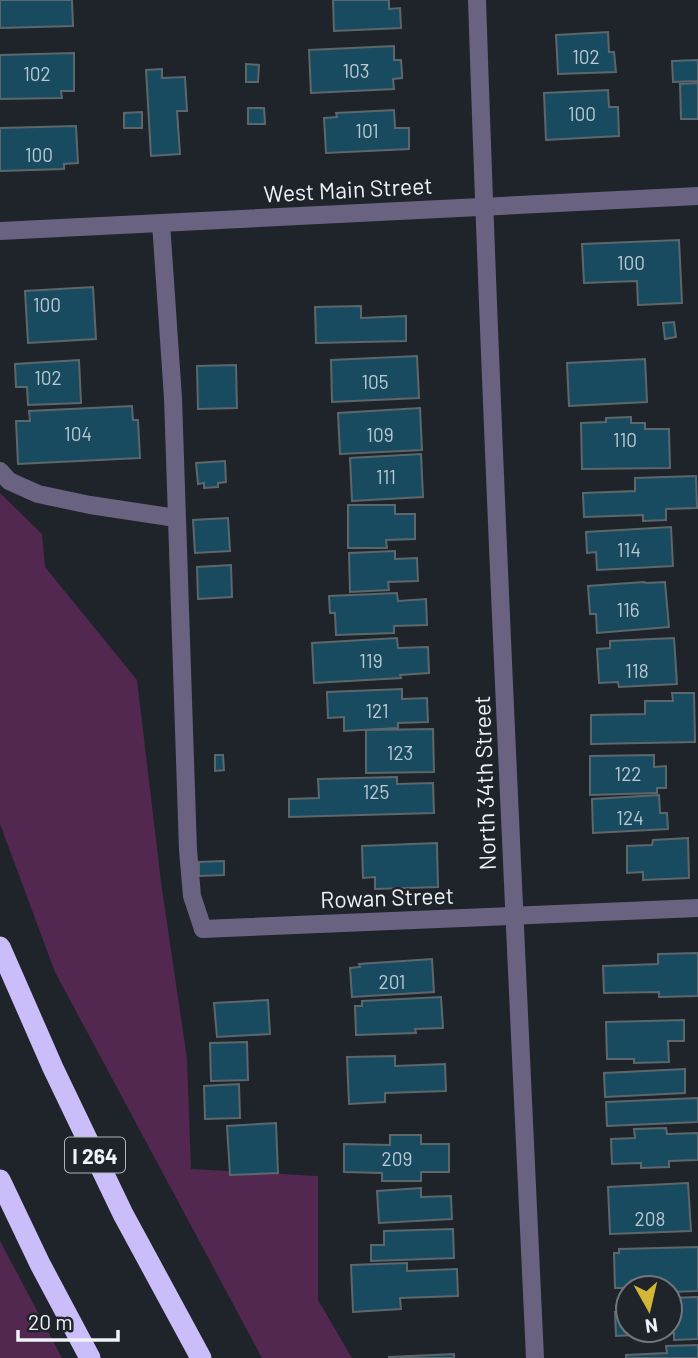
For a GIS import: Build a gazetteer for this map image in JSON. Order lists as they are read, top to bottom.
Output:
{
  "streets": {
    "highway": ["I 264"],
    "street": ["West Main Street", "North 34th Street", "Rowan Street"]
  },
  "crossings": [
    ["West Main Street", "North 34th Street"],
    ["North 34th Street", "Rowan Street"]
  ],
  "house_numbers": [
    "102",
    "103",
    "102",
    "100",
    "101",
    "100",
    "100",
    "100",
    "102",
    "105",
    "104",
    "109",
    "110",
    "111",
    "114",
    "116",
    "119",
    "118",
    "121",
    "123",
    "122",
    "125",
    "124",
    "201",
    "209",
    "208"
  ],
  "scale_bar": "20 m",
  "north": "bottom"
}
